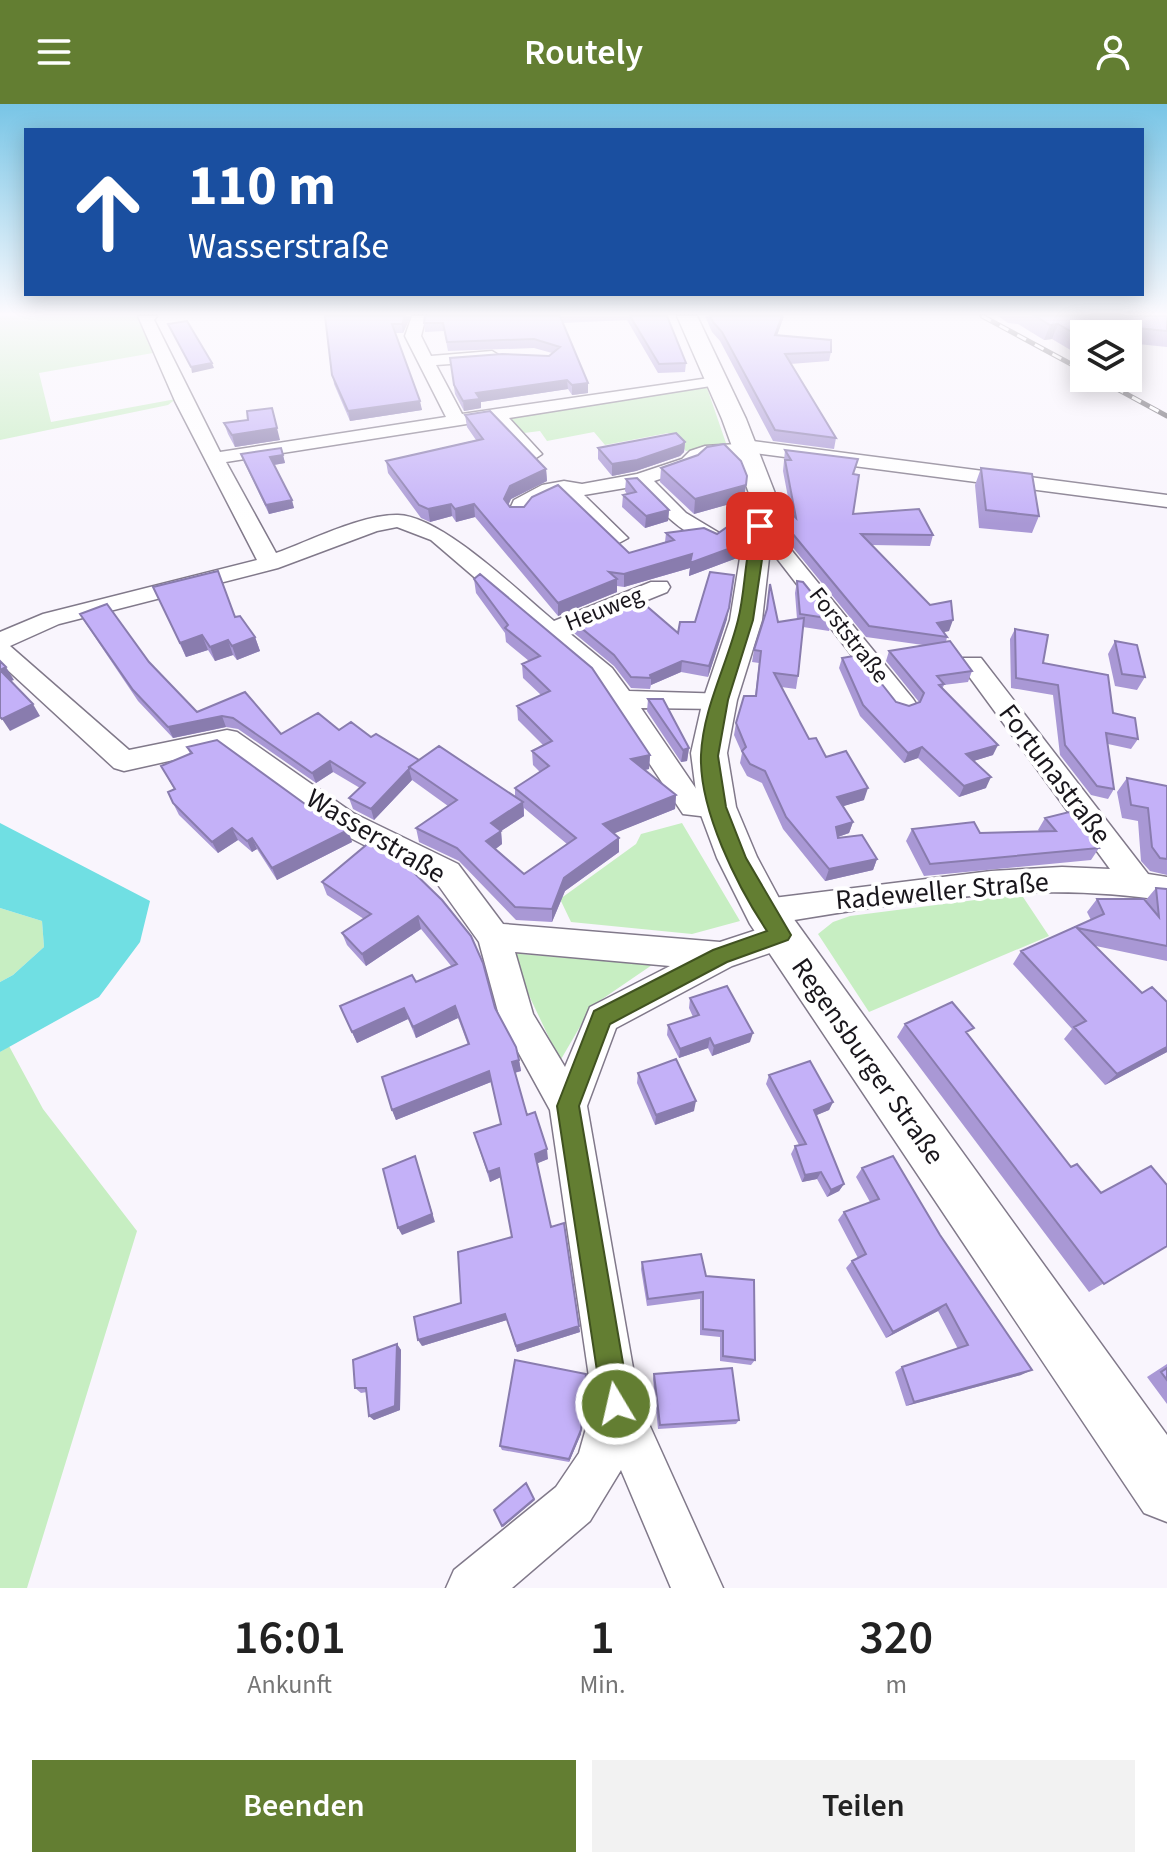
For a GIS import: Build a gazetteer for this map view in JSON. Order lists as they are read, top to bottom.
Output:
{
  "streets": {
    "main road": ["Regensburger Straße"],
    "street": [
      "Heuweg",
      "Forststraße",
      "Fortunastraße",
      "Wasserstraße",
      "Radeweller Straße"
    ]
  },
  "crossings": [
    ["Forststraße", "Regensburger Straße"],
    ["Fortunastraße", "Radeweller Straße"],
    ["Radeweller Straße", "Regensburger Straße"]
  ],
  "page": {
    "header": "Routely",
    "turn": ["110 m", "Wasserstraße"],
    "eta": [
      "16:01",
      "Ankunft",
      "1",
      "Min.",
      "320",
      "m"
    ],
    "buttons": ["Beenden", "Teilen"]
  }
}
